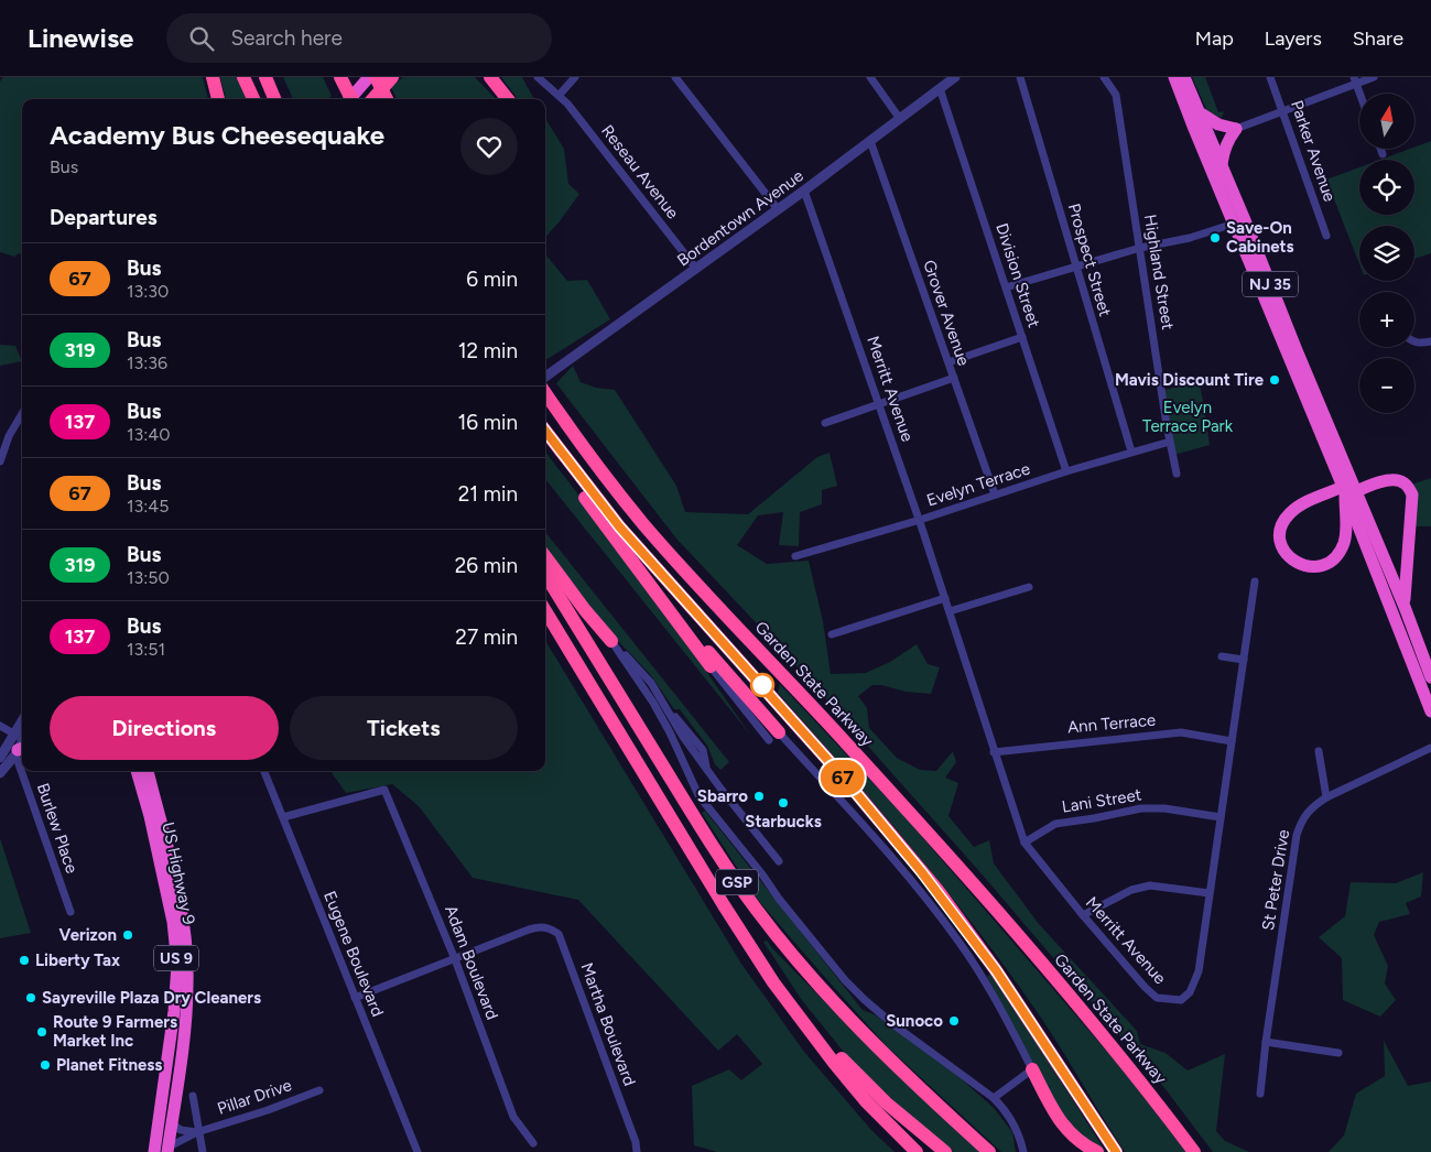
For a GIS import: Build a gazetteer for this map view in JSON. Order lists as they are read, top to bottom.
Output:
{
  "streets": {
    "highway": [
      "NJ 35",
      "Garden State Parkway",
      "US Highway 9",
      "GSP",
      "US 9"
    ],
    "street": [
      "Parker Avenue",
      "Reseau Avenue",
      "Bordentown Avenue",
      "Prospect Street",
      "Highland Street",
      "Division Street",
      "Grover Avenue",
      "Merritt Avenue",
      "Evelyn Terrace",
      "Ann Terrace",
      "Lani Street",
      "Burlew Place",
      "St Peter Drive",
      "Eugene Boulevard",
      "Adam Boulevard",
      "Martha Boulevard",
      "Pillar Drive"
    ]
  },
  "crossings": [
    ["Reseau Avenue", "Bordentown Avenue"],
    ["Bordentown Avenue", "Division Street"],
    ["Bordentown Avenue", "Grover Avenue"],
    ["Bordentown Avenue", "Merritt Avenue"],
    ["Prospect Street", "Evelyn Terrace"],
    ["Highland Street", "Evelyn Terrace"],
    ["Division Street", "Evelyn Terrace"],
    ["Grover Avenue", "Evelyn Terrace"],
    ["Merritt Avenue", "Evelyn Terrace"],
    ["Merritt Avenue", "Ann Terrace"],
    ["Merritt Avenue", "Lani Street"],
    ["US Highway 9", "Pillar Drive"],
    ["Eugene Boulevard", "Adam Boulevard"],
    ["Adam Boulevard", "Martha Boulevard"]
  ],
  "parks": ["Evelyn Terrace Park"],
  "places": [
    "Save-On Cabinets",
    "Mavis Discount Tire",
    "Sbarro",
    "Starbucks",
    "Verizon",
    "Liberty Tax",
    "Sayreville Plaza Dry Cleaners",
    "Sunoco",
    "Route 9 Farmers Market Inc",
    "Planet Fitness"
  ],
  "lines": ["bus line 67"],
  "north": "top",
  "page": {
    "header": "Linewise",
    "search": "Search here",
    "nav": ["Map", "Layers", "Share"],
    "on_map": "67",
    "map_buttons": ["+", "−"],
    "heading": [
      ["Academy Bus Cheesequake", "Bus"],
      "Departures"
    ],
    "list": [
      {
        "mark": "67",
        "name": "Bus",
        "note": "13:30",
        "value": "6 min"
      },
      {
        "mark": "319",
        "name": "Bus",
        "note": "13:36",
        "value": "12 min"
      },
      {
        "mark": "137",
        "name": "Bus",
        "note": "13:40",
        "value": "16 min"
      },
      {
        "mark": "67",
        "name": "Bus",
        "note": "13:45",
        "value": "21 min"
      },
      {
        "mark": "319",
        "name": "Bus",
        "note": "13:50",
        "value": "26 min"
      },
      {
        "mark": "137",
        "name": "Bus",
        "note": "13:51",
        "value": "27 min"
      }
    ],
    "buttons": ["Directions", "Tickets"]
  }
}
